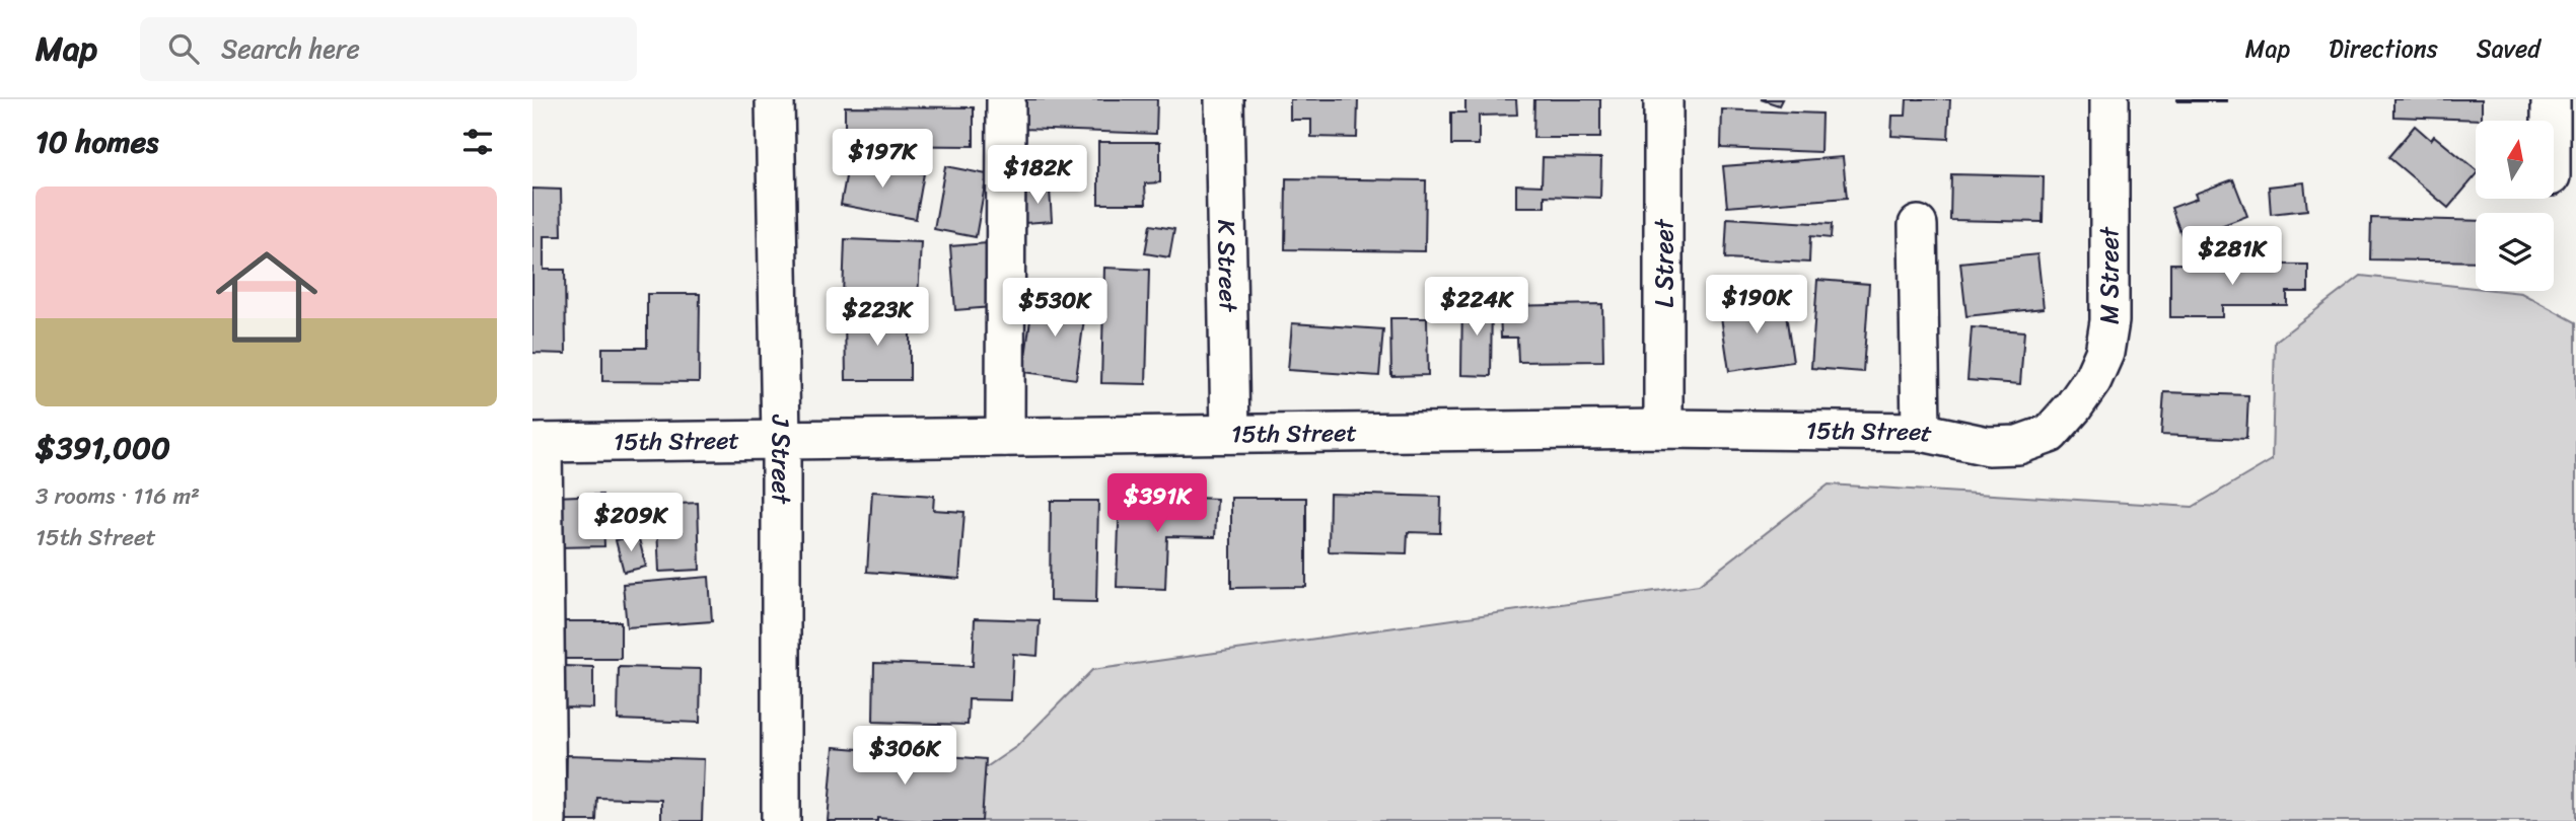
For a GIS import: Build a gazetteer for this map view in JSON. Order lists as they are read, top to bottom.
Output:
{
  "streets": {
    "street": [
      "L Street",
      "K Street",
      "M Street",
      "15th Street",
      "J Street"
    ]
  },
  "crossings": [
    ["L Street", "15th Street"],
    ["K Street", "15th Street"],
    ["M Street", "15th Street"],
    ["15th Street", "J Street"]
  ],
  "north": "top",
  "page": {
    "header": "Map",
    "search": "Search here",
    "nav": ["Map", "Directions", "Saved"],
    "heading": "10 homes",
    "price": [
      "$197K",
      "$182K",
      "$281K",
      "$190K",
      "$224K",
      "$530K",
      "$223K",
      "$391K",
      "$209K",
      "$306K"
    ],
    "list": [
      {
        "name": "$391,000",
        "note": "3 rooms · 116 m² · 15th Street"
      }
    ]
  }
}
